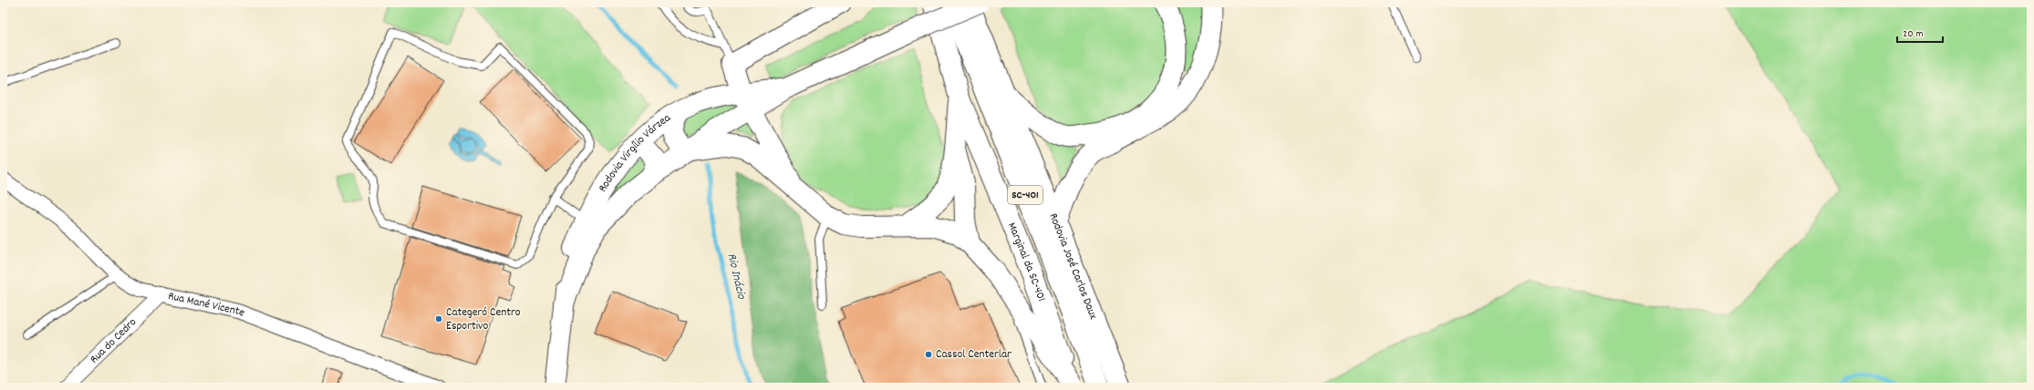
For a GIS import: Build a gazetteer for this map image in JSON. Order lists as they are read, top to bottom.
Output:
{
  "streets": {
    "main road": [
      "Rodovia Virgílio Várzea",
      "SC-401",
      "Marginal da SC-401",
      "Rodovia José Carlos Daux"
    ],
    "street": ["Rua Mané Vicente", "Rua do Cedro"]
  },
  "crossings": [
    ["Rua Mané Vicente", "Rua do Cedro"]
  ],
  "water": ["Rio Inácio"],
  "places": ["Categeró Centro Esportivo", "Cassol Centerlar"],
  "scale_bar": "20 m"
}
